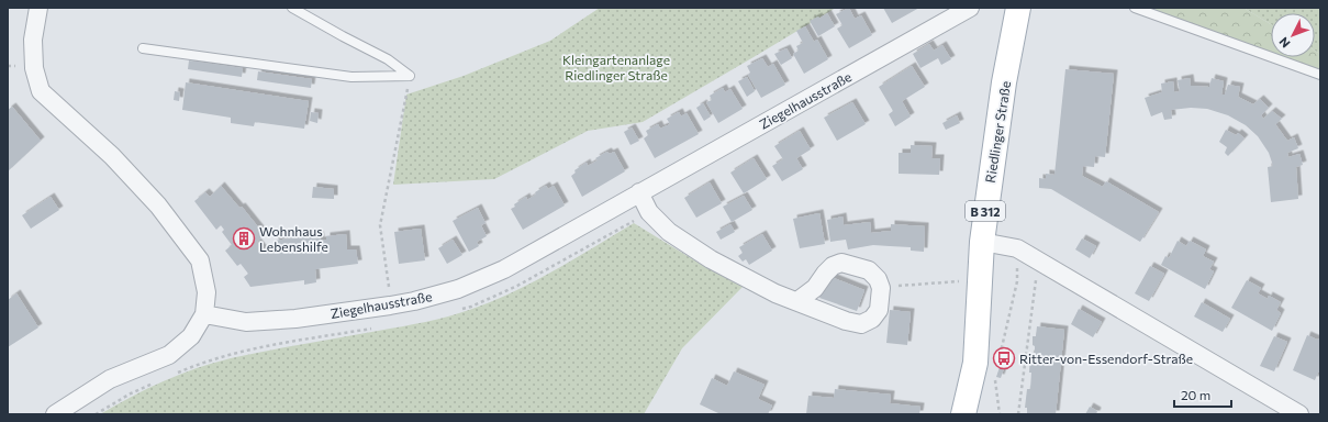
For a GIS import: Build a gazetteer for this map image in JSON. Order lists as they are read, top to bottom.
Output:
{
  "streets": {
    "main road": ["Riedlinger Straße", "B 312"],
    "street": ["Ziegelhausstraße"]
  },
  "parks": ["Kleingartenanlage Riedlinger Straße"],
  "places": {
    "building": ["Wohnhaus Lebenshilfe"],
    "bus stop": ["Ritter-von-Essendorf-Straße"]
  },
  "scale_bar": "20 m",
  "north": "bottom left"
}
